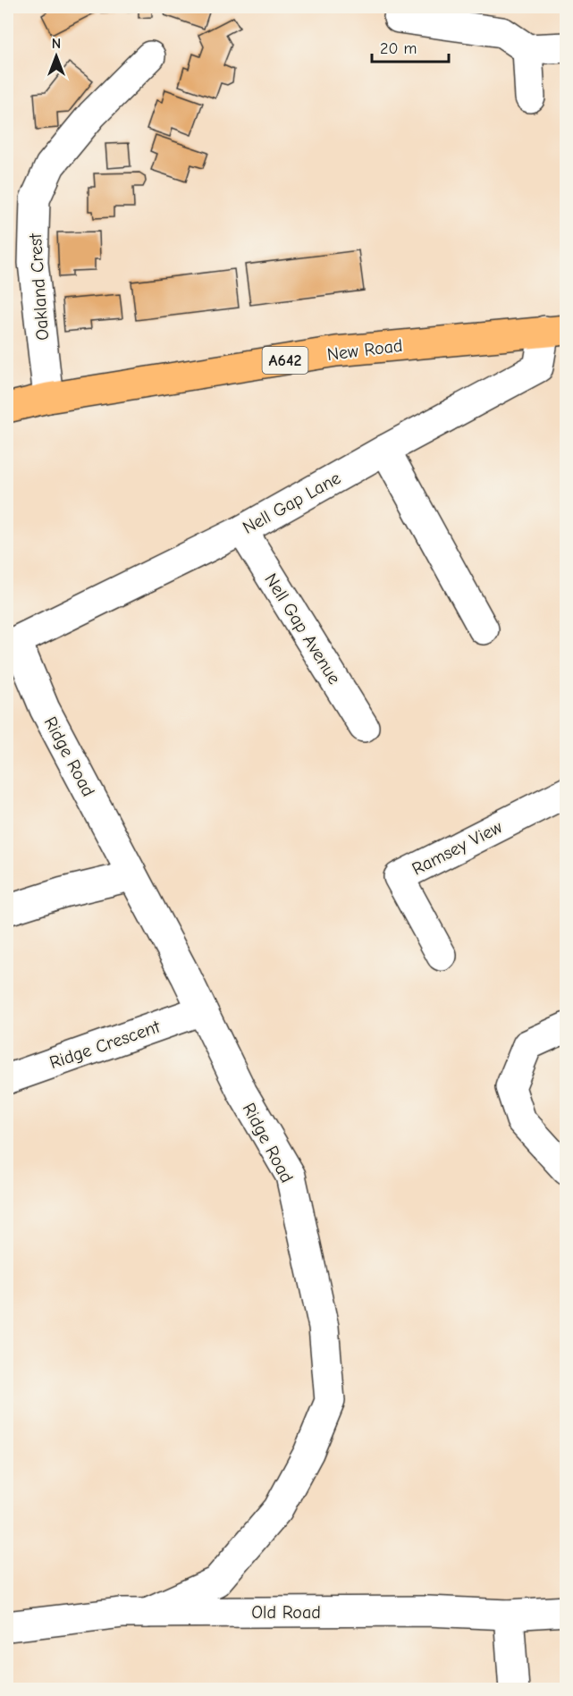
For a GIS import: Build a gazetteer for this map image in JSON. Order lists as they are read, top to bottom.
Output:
{
  "streets": {
    "highway": ["New Road", "A642"],
    "street": [
      "Oakland Crest",
      "Nell Gap Lane",
      "Nell Gap Avenue",
      "Ridge Road",
      "Ramsey View",
      "Ridge Crescent",
      "Old Road"
    ]
  },
  "crossings": [
    ["Oakland Crest", "New Road"],
    ["New Road", "Nell Gap Lane"],
    ["Nell Gap Lane", "Nell Gap Avenue"],
    ["Nell Gap Lane", "Ridge Road"],
    ["Ridge Road", "Ridge Crescent"],
    ["Ridge Road", "Old Road"]
  ],
  "scale_bar": "20 m",
  "north": "top"
}
